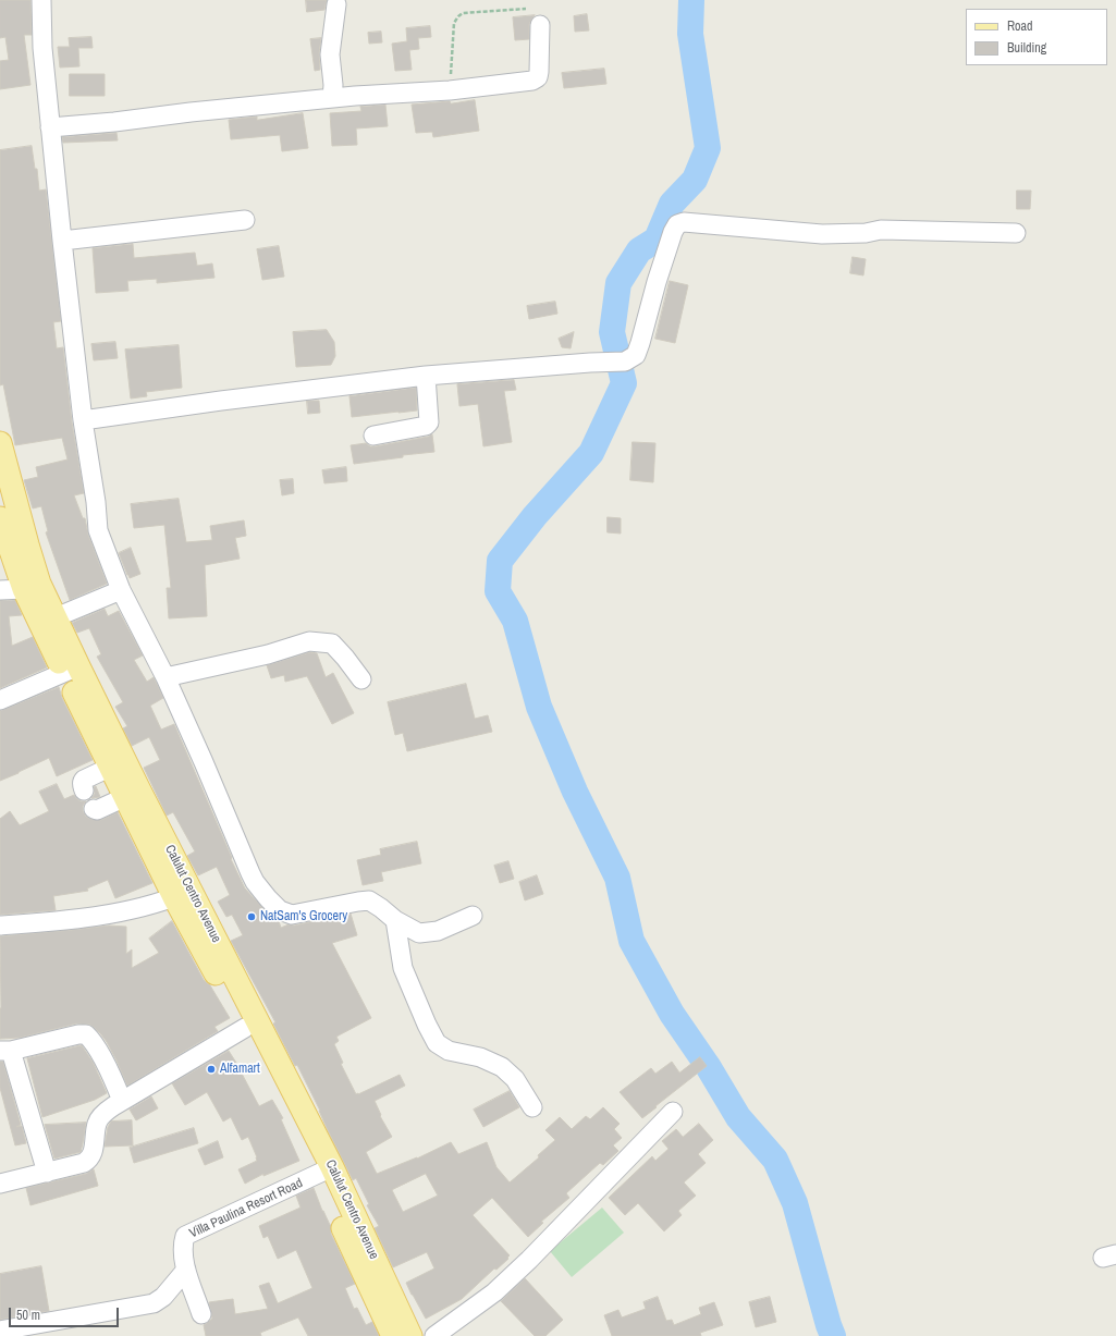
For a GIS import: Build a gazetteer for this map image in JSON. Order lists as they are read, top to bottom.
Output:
{
  "streets": {
    "main road": ["Calulut Centro Avenue"],
    "street": ["Villa Paulina Resort Road"]
  },
  "crossings": [
    ["Calulut Centro Avenue", "Villa Paulina Resort Road"]
  ],
  "places": ["NatSam's Grocery", "Alfamart"],
  "legend": ["Road", "Building"],
  "scale_bar": "50 m"
}
